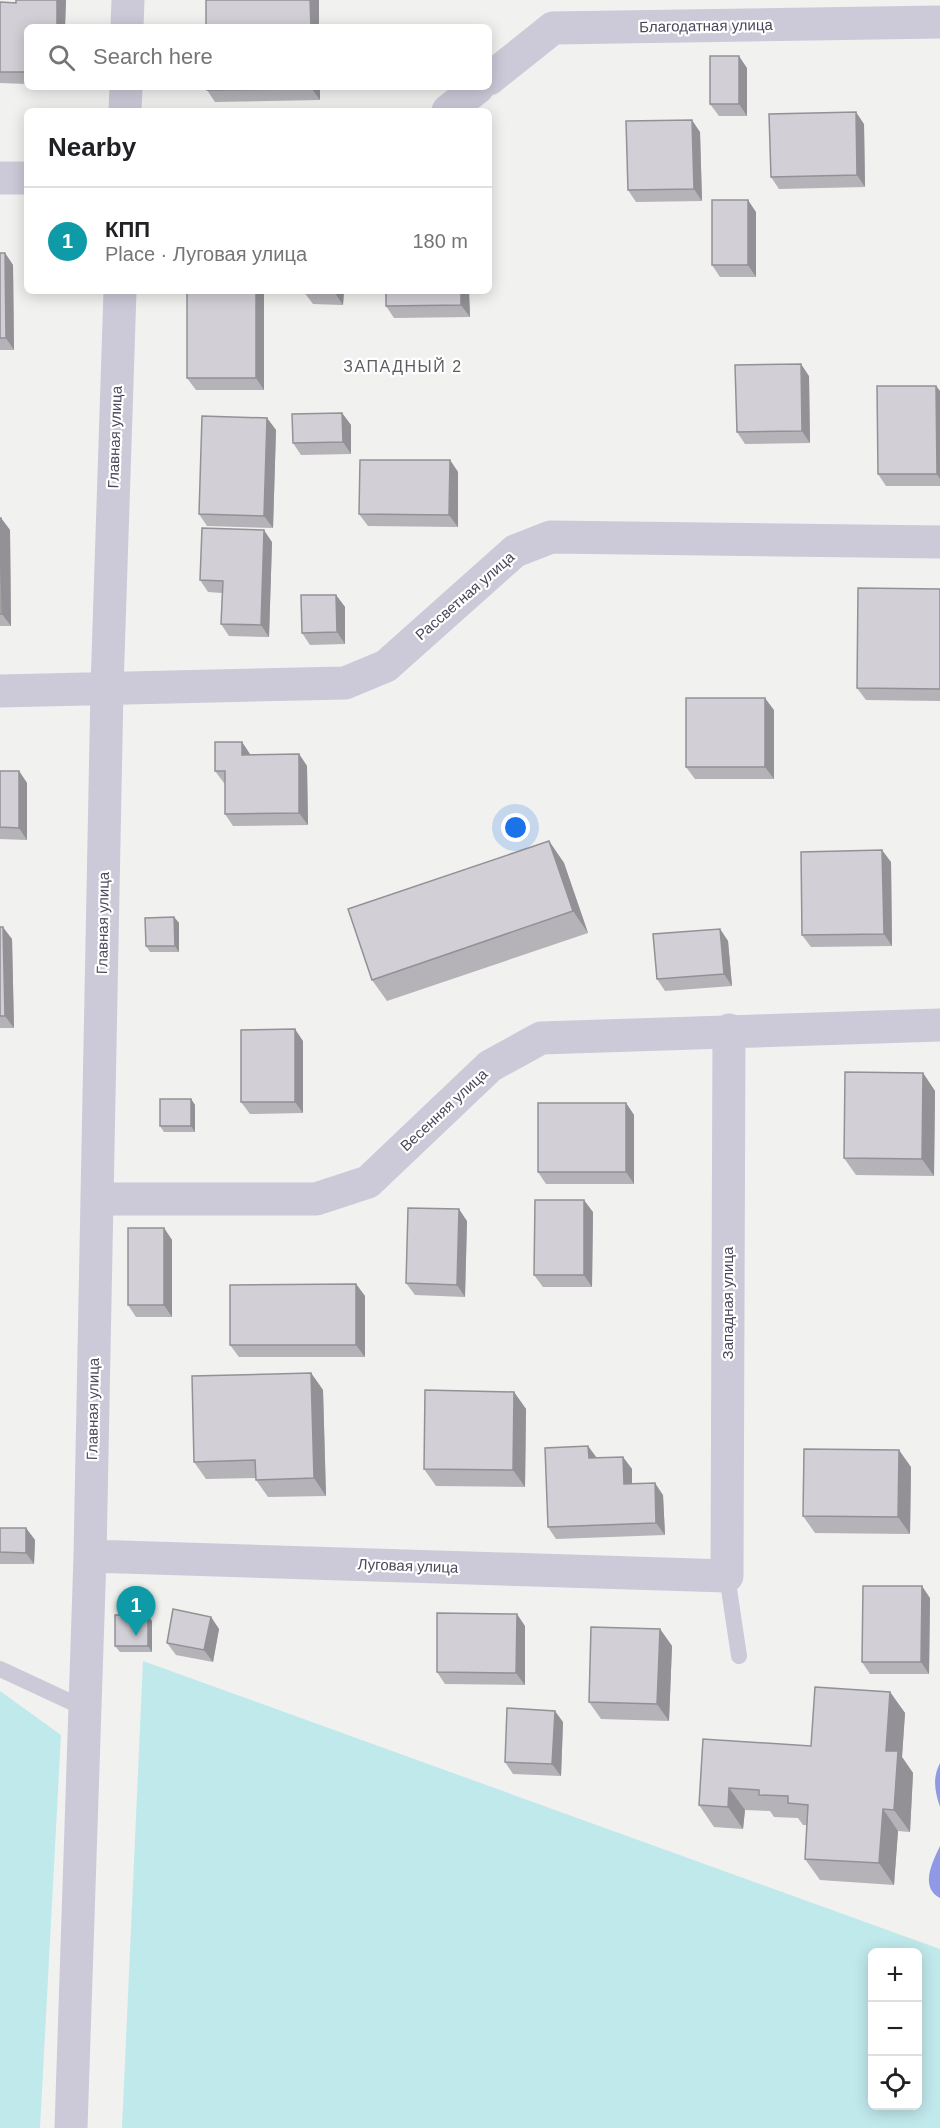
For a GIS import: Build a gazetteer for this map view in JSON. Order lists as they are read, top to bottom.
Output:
{
  "streets": {
    "street": [
      "Благодатная улица",
      "Главная улица",
      "Рассветная улица",
      "Весенняя улица",
      "Западная улица",
      "Луговая улица"
    ]
  },
  "crossings": [
    ["Главная улица", "Рассветная улица"],
    ["Главная улица", "Весенняя улица"],
    ["Главная улица", "Луговая улица"],
    ["Весенняя улица", "Западная улица"],
    ["Западная улица", "Луговая улица"]
  ],
  "districts": ["ЗАПАДНЫЙ 2"],
  "page": {
    "search": "Search here",
    "heading": "Nearby",
    "list": [
      {
        "mark": "1",
        "name": "КПП",
        "note": "Place · Луговая улица",
        "value": "180 m"
      }
    ],
    "pins": "1",
    "map_buttons": ["+", "−"]
  }
}
